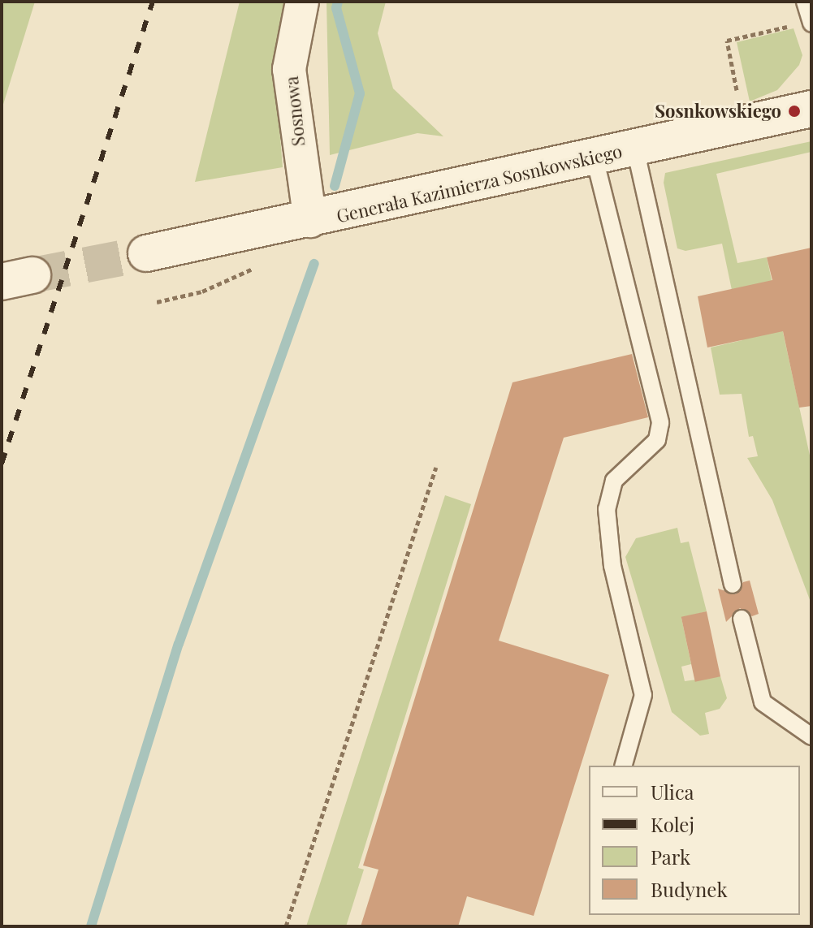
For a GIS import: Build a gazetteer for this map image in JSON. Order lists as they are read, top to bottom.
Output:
{
  "streets": {
    "street": ["Sosnowa", "Generała Kazimierza Sosnkowskiego"]
  },
  "crossings": [
    ["Sosnowa", "Generała Kazimierza Sosnkowskiego"]
  ],
  "places": ["Sosnkowskiego"],
  "legend": [
    "Ulica",
    "Kolej",
    "Park",
    "Budynek"
  ]
}
